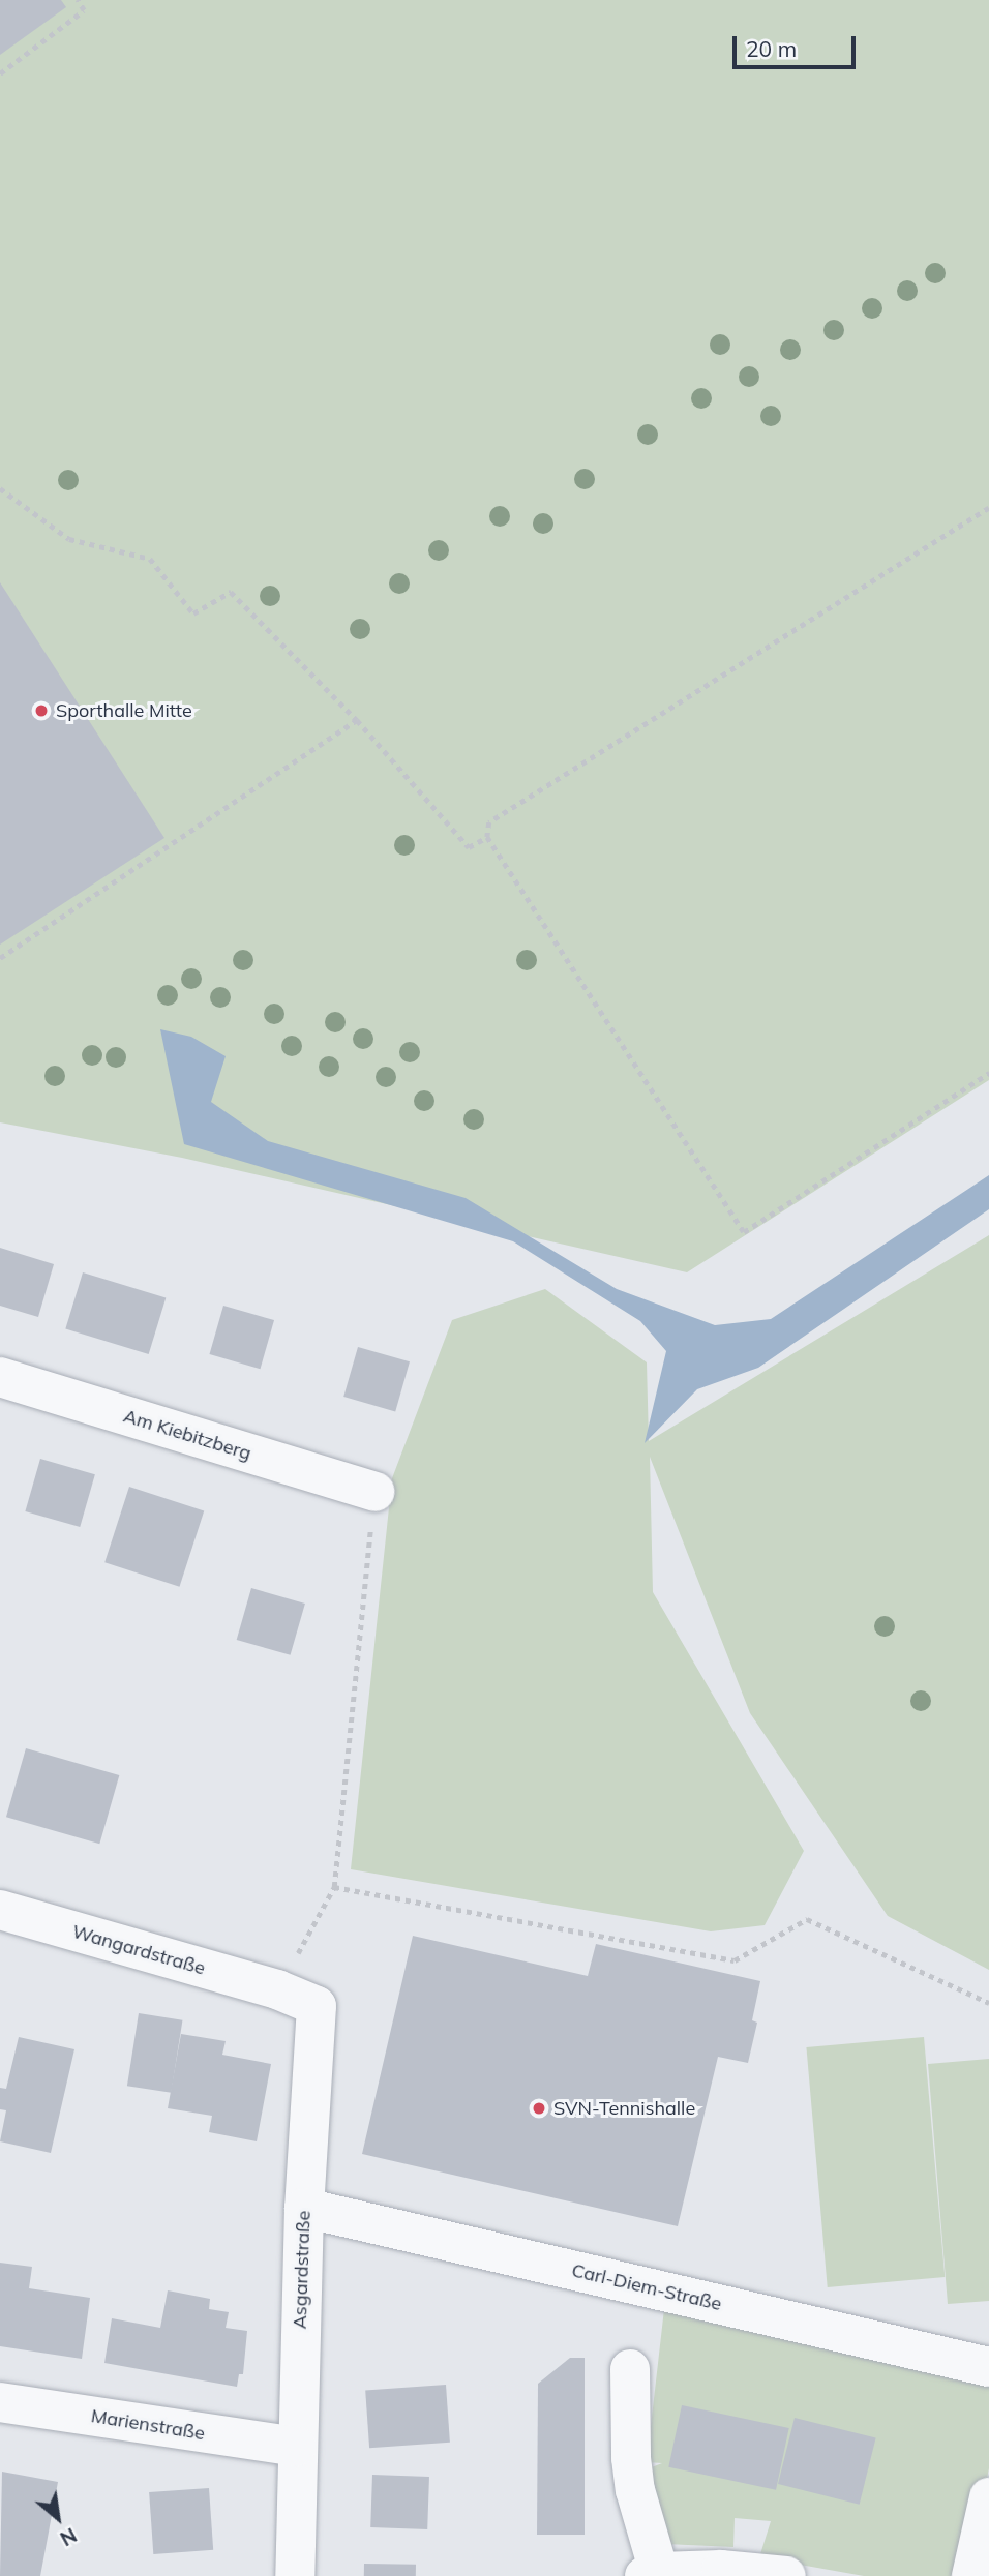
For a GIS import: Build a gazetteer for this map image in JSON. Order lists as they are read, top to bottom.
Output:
{
  "streets": {
    "street": [
      "Am Kiebitzberg",
      "Wangardstraße",
      "Asgardstraße",
      "Carl-Diem-Straße",
      "Marienstraße"
    ]
  },
  "crossings": [
    ["Wangardstraße", "Asgardstraße"],
    ["Asgardstraße", "Carl-Diem-Straße"],
    ["Asgardstraße", "Marienstraße"]
  ],
  "places": ["Sporthalle Mitte", "SVN-Tennishalle"],
  "scale_bar": "20 m",
  "north": "bottom right"
}
